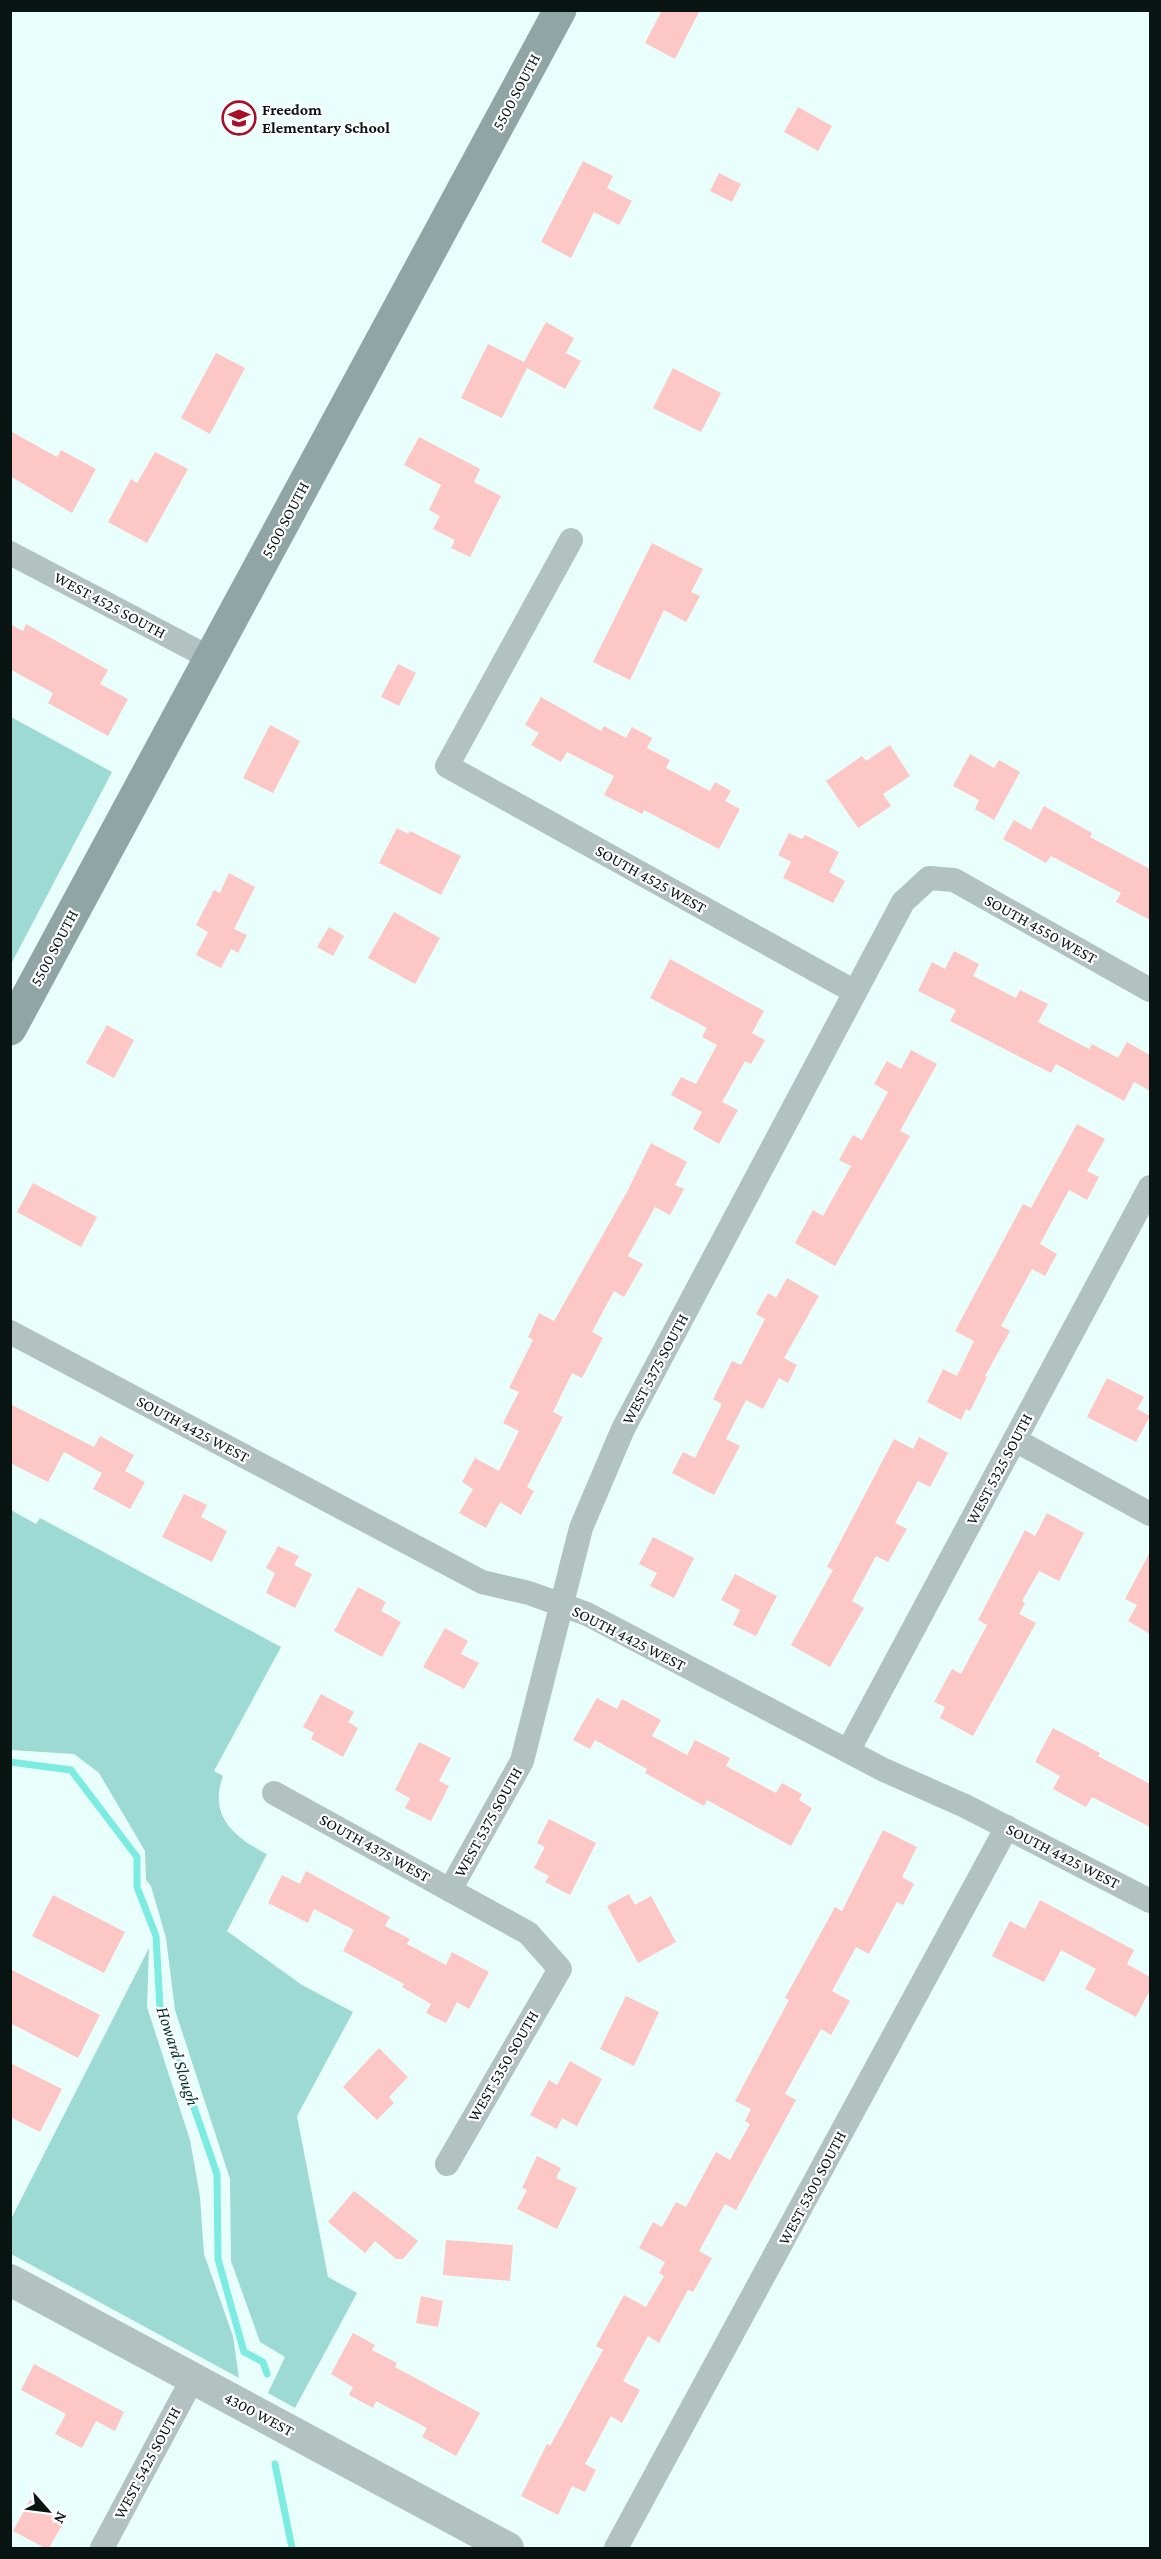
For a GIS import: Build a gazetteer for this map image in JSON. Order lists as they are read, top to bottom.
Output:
{
  "streets": {
    "main road": ["5500 SOUTH"],
    "street": [
      "WEST 4525 SOUTH",
      "SOUTH 4525 WEST",
      "SOUTH 4550 WEST",
      "WEST 5375 SOUTH",
      "SOUTH 4425 WEST",
      "WEST 5325 SOUTH",
      "SOUTH 4375 WEST",
      "WEST 5350 SOUTH",
      "WEST 5300 SOUTH",
      "4300 WEST",
      "WEST 5425 SOUTH"
    ]
  },
  "crossings": [
    ["5500 SOUTH", "WEST 4525 SOUTH"],
    ["SOUTH 4525 WEST", "WEST 5375 SOUTH"],
    ["SOUTH 4550 WEST", "WEST 5375 SOUTH"],
    ["WEST 5375 SOUTH", "SOUTH 4425 WEST"],
    ["WEST 5375 SOUTH", "SOUTH 4375 WEST"],
    ["SOUTH 4425 WEST", "WEST 5325 SOUTH"],
    ["SOUTH 4425 WEST", "WEST 5300 SOUTH"],
    ["SOUTH 4375 WEST", "WEST 5350 SOUTH"],
    ["4300 WEST", "WEST 5425 SOUTH"]
  ],
  "water": ["Howard Slough"],
  "places": {
    "school or university": ["Freedom Elementary School"]
  },
  "north": "bottom right"
}
